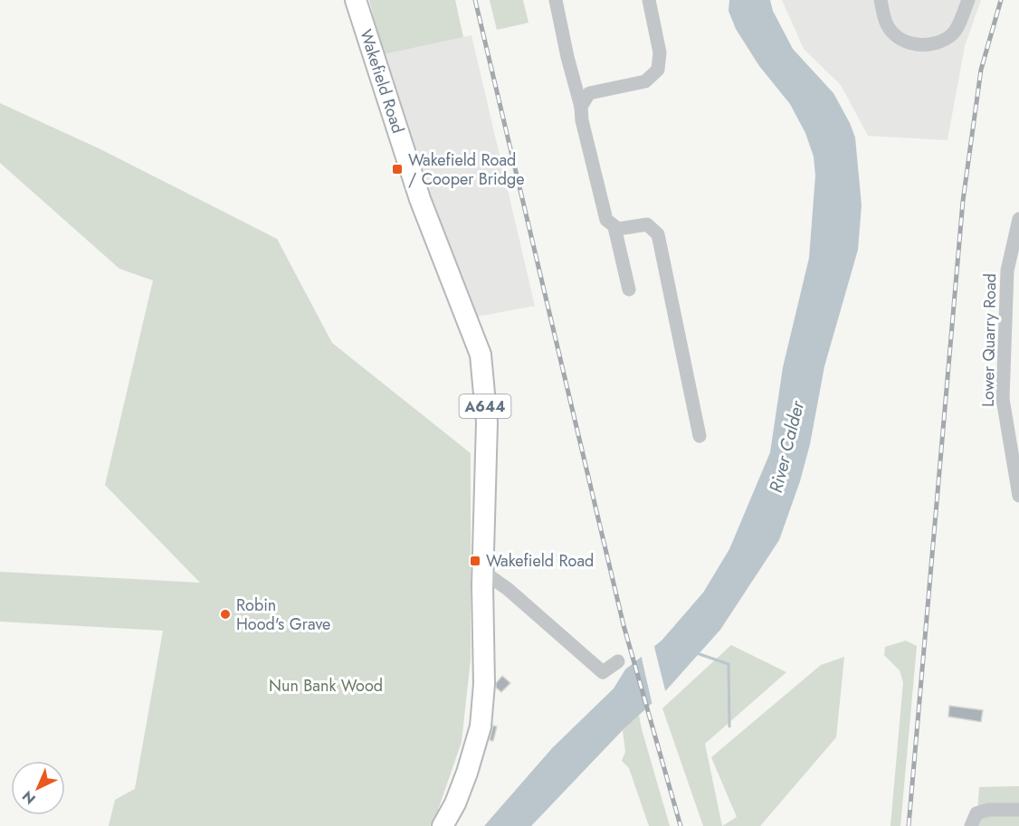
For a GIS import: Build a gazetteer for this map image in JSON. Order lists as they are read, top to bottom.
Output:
{
  "streets": {
    "highway": ["Wakefield Road", "A644"],
    "street": ["Lower Quarry Road"]
  },
  "water": ["River Calder"],
  "parks": ["Nun Bank Wood"],
  "places": {
    "transit": ["Wakefield Road / Cooper Bridge", "Wakefield Road"],
    "other": ["Robin Hood's Grave"]
  },
  "north": "bottom left"
}
